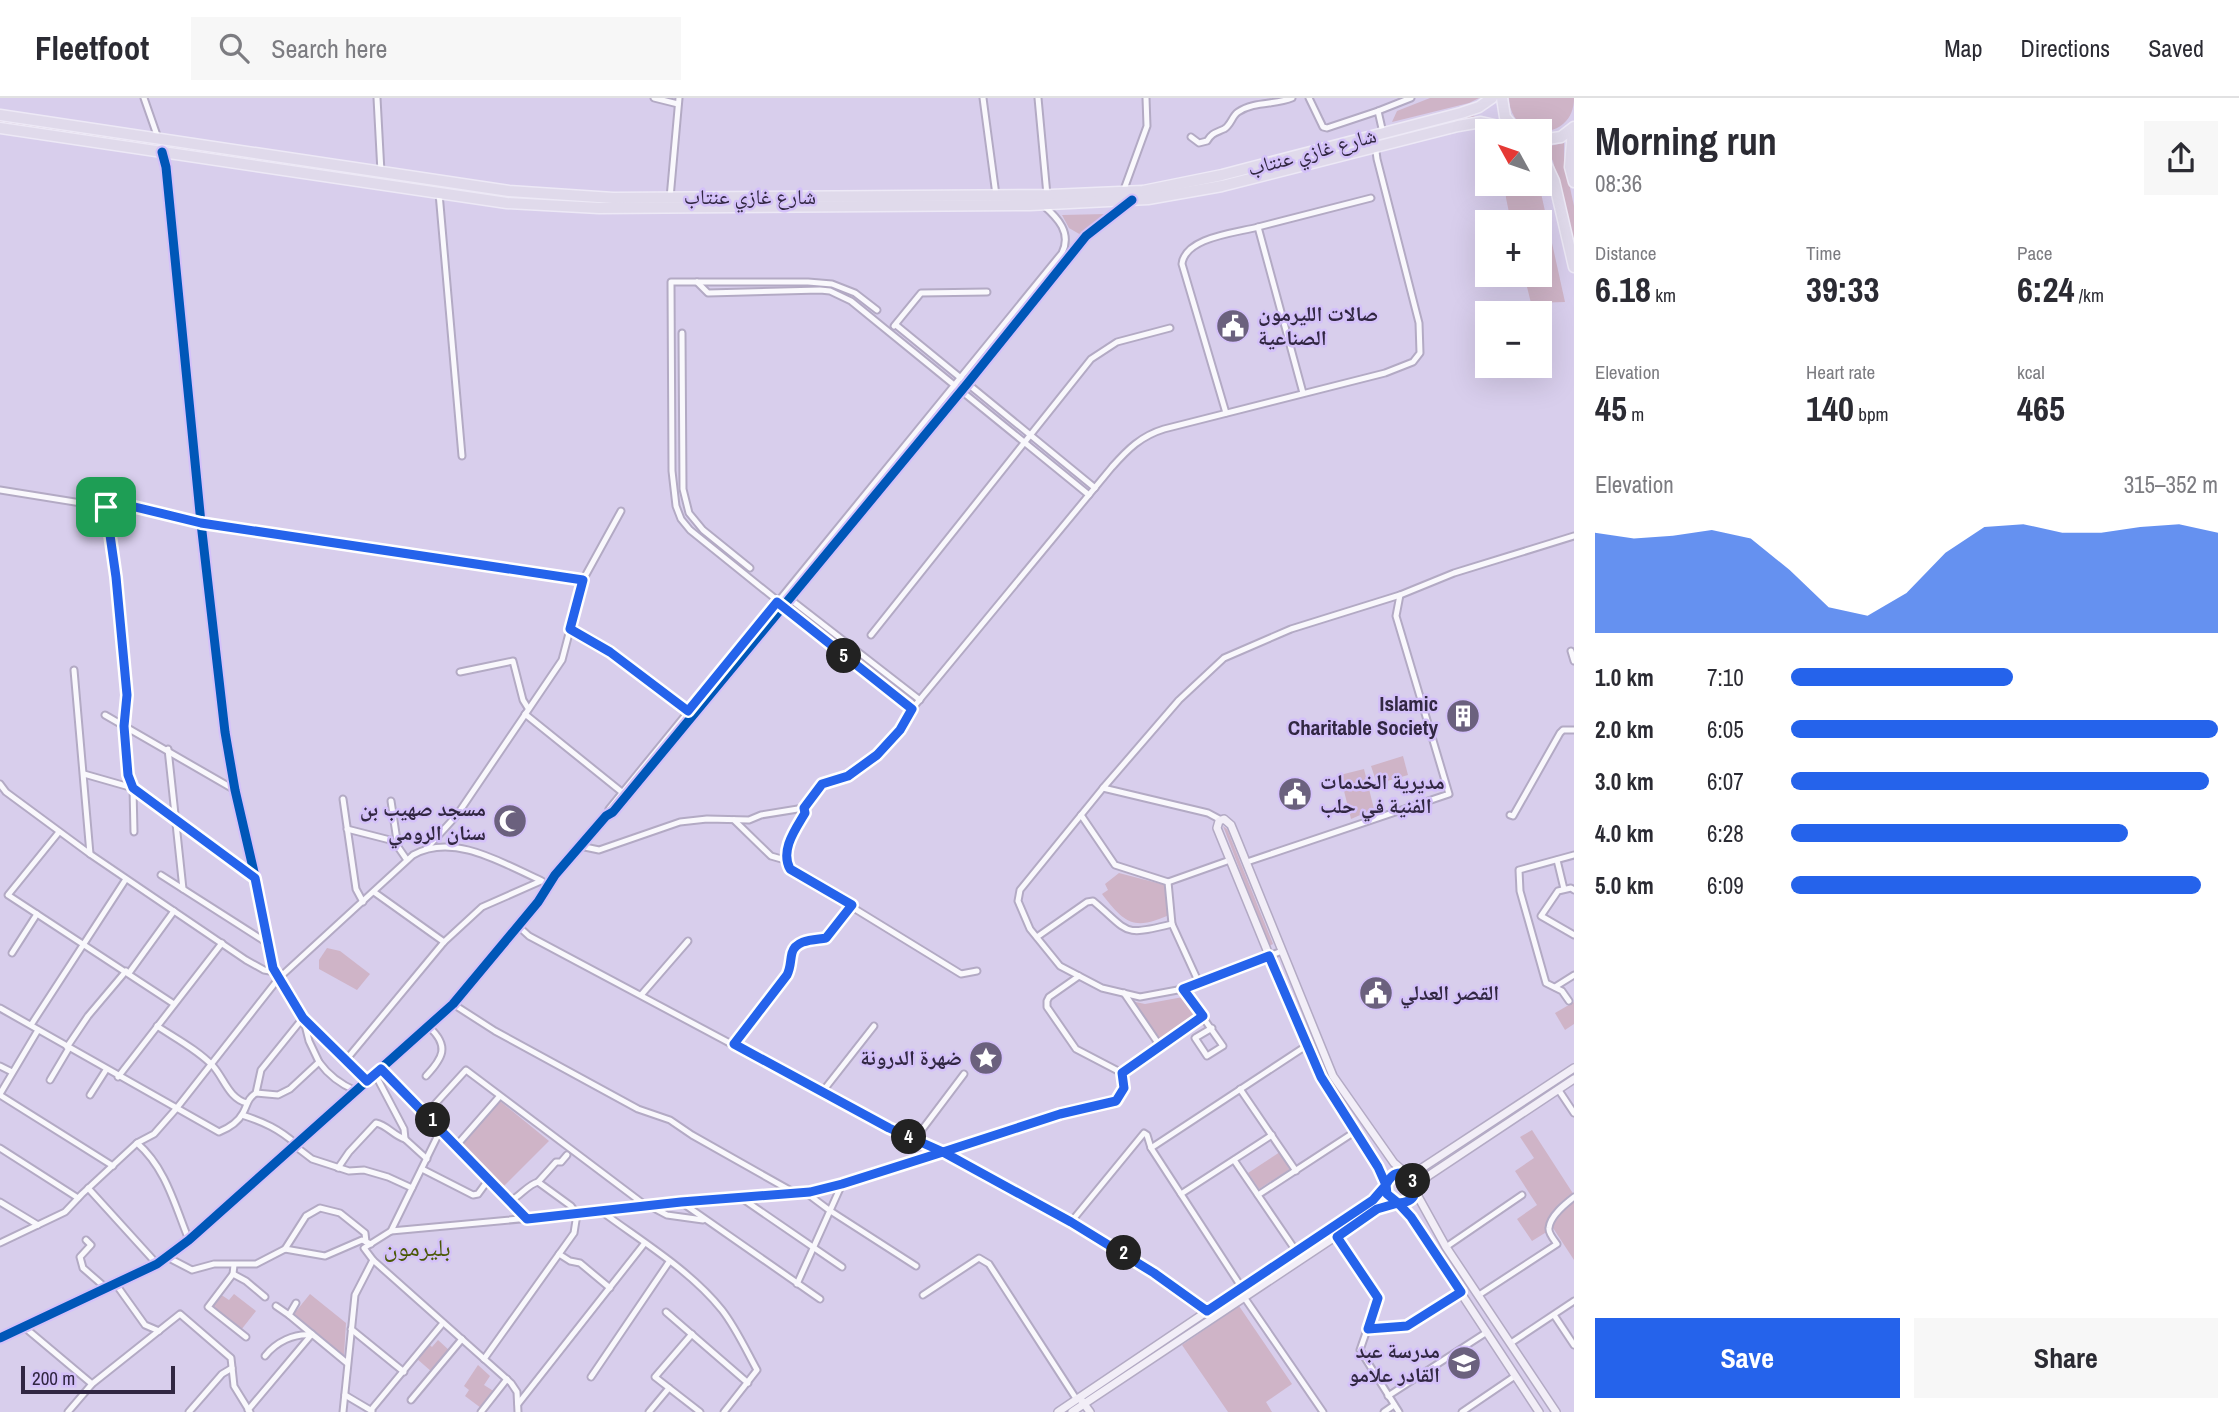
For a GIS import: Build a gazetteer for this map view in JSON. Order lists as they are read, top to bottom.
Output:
{
  "streets": {
    "highway": ["شارع غازي عنتاب"]
  },
  "districts": ["بليرمون"],
  "places": {
    "public building": ["صالات الليرمون الصناعية", "مديرية الخدمات الفنية في حلب", "القصر العدلي"],
    "building": ["Islamic Charitable Society"],
    "mosque": ["مسجد صهيب بن سنان الرومي"],
    "place": ["ضهرة الدرونة"],
    "school or university": ["مدرسة عبد القادر علامو"]
  },
  "scale_bar": "200 m",
  "north": "top left",
  "page": {
    "header": "Fleetfoot",
    "search": "Search here",
    "nav": ["Map", "Directions", "Saved"],
    "heading": ["Morning run", "08:36"],
    "map_buttons": ["+", "−"],
    "stats": [
      ["Distance", "6.18 km"],
      ["Time", "39:33"],
      ["Pace", "6:24 /km"],
      ["Elevation", "45 m"],
      ["Heart rate", "140 bpm"],
      ["kcal", "465"]
    ],
    "chart": ["Elevation", "315–352 m"],
    "pins": [
      "5",
      "1",
      "4",
      "3",
      "2"
    ],
    "list": [
      {
        "name": "1.0 km",
        "note": "7:10"
      },
      {
        "name": "2.0 km",
        "note": "6:05"
      },
      {
        "name": "3.0 km",
        "note": "6:07"
      },
      {
        "name": "4.0 km",
        "note": "6:28"
      },
      {
        "name": "5.0 km",
        "note": "6:09"
      }
    ],
    "buttons": ["Save", "Share"],
    "scale": "200 m"
  }
}
